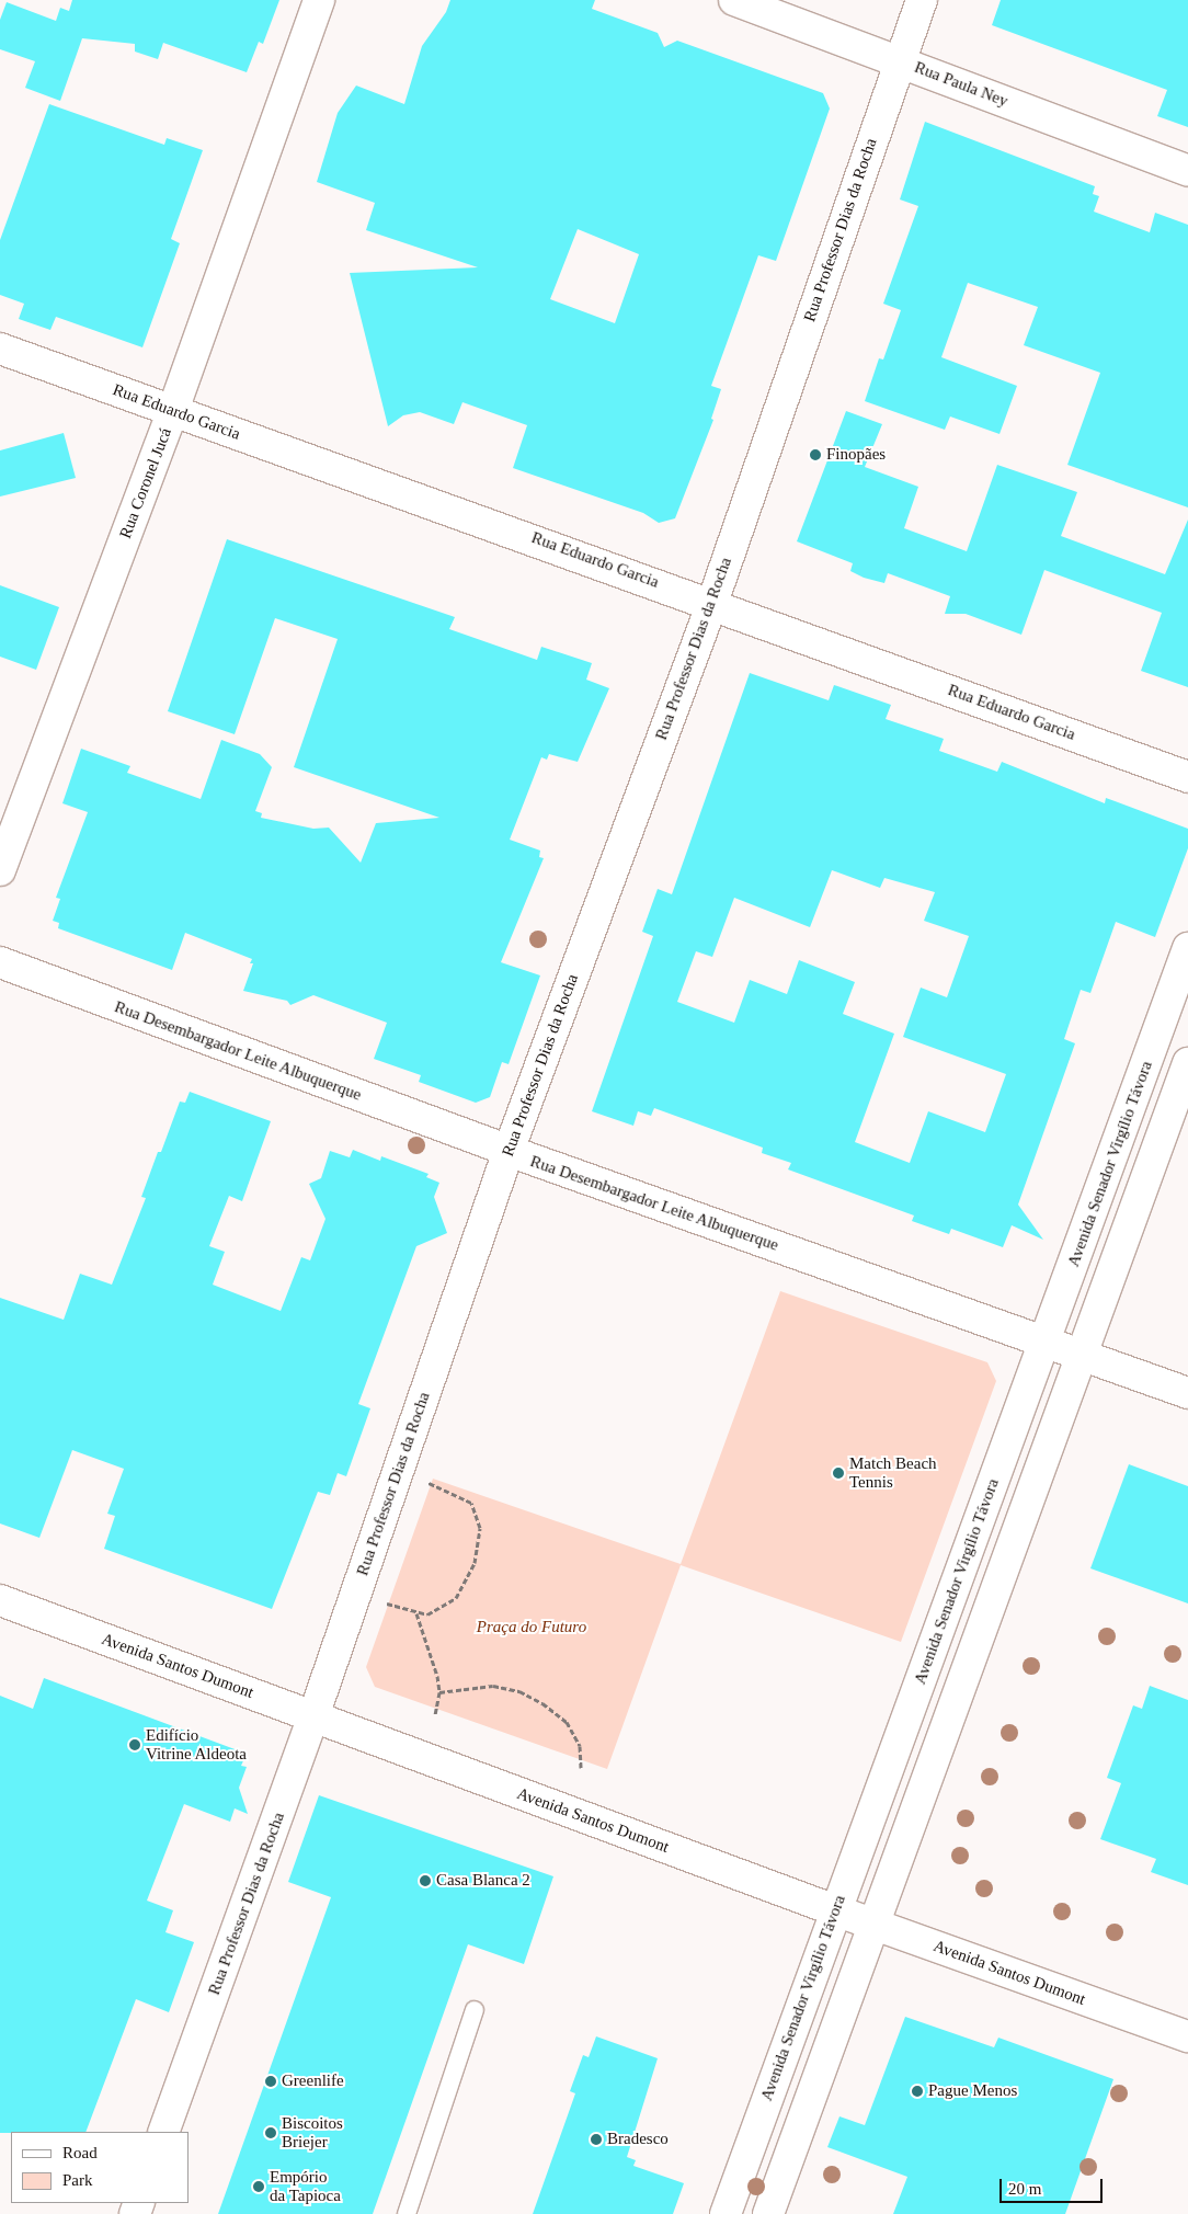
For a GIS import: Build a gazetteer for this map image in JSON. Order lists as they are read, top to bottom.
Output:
{
  "streets": {
    "main road": [
      "Rua Paula Ney",
      "Rua Professor Dias da Rocha",
      "Rua Eduardo Garcia",
      "Rua Coronel Jucá",
      "Rua Desembargador Leite Albuquerque",
      "Avenida Senador Virgílio Távora",
      "Avenida Santos Dumont"
    ]
  },
  "crossings": [
    ["Rua Paula Ney", "Rua Professor Dias da Rocha"],
    ["Rua Professor Dias da Rocha", "Rua Eduardo Garcia"],
    ["Rua Professor Dias da Rocha", "Rua Desembargador Leite Albuquerque"],
    ["Rua Professor Dias da Rocha", "Avenida Santos Dumont"],
    ["Rua Eduardo Garcia", "Rua Coronel Jucá"],
    ["Rua Desembargador Leite Albuquerque", "Avenida Senador Virgílio Távora"],
    ["Avenida Senador Virgílio Távora", "Avenida Santos Dumont"]
  ],
  "parks": ["Praça do Futuro"],
  "places": [
    "Finopães",
    "Match Beach Tennis",
    "Edifício Vitrine Aldeota",
    "Casa Blanca 2",
    "Greenlife",
    "Pague Menos",
    "Biscoitos Briejer",
    "Bradesco",
    "Empório da Tapioca"
  ],
  "legend": ["Road", "Park"],
  "scale_bar": "20 m"
}
